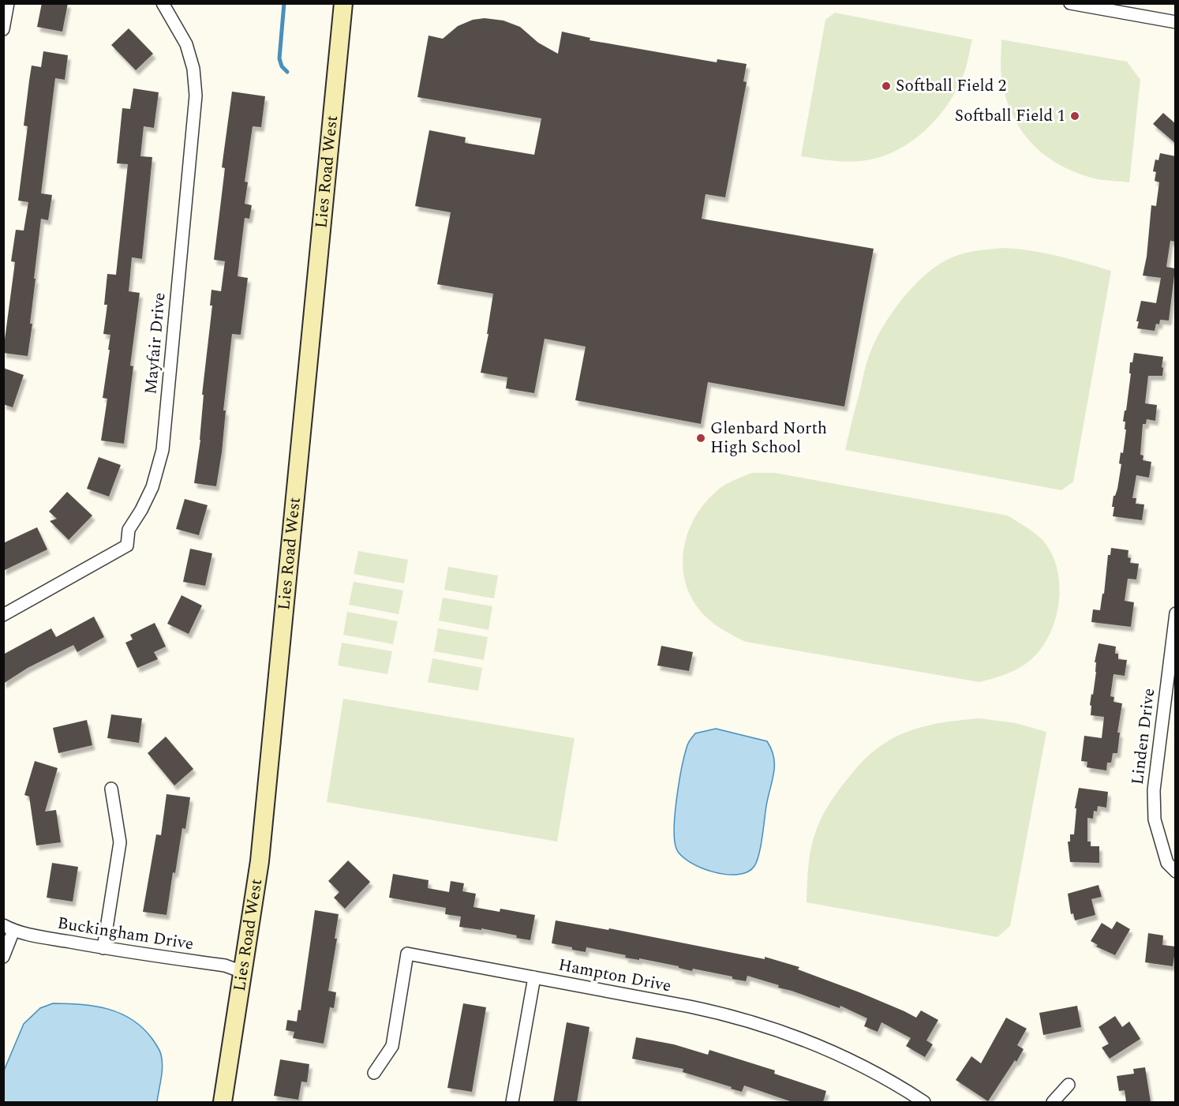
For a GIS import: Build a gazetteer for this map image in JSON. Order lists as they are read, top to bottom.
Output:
{
  "streets": {
    "street": [
      "Lies Road West",
      "Mayfair Drive",
      "Linden Drive",
      "Buckingham Drive",
      "Hampton Drive"
    ]
  },
  "crossings": [
    ["Lies Road West", "Buckingham Drive"]
  ],
  "places": ["Softball Field 2", "Softball Field 1", "Glenbard North High School"]
}
